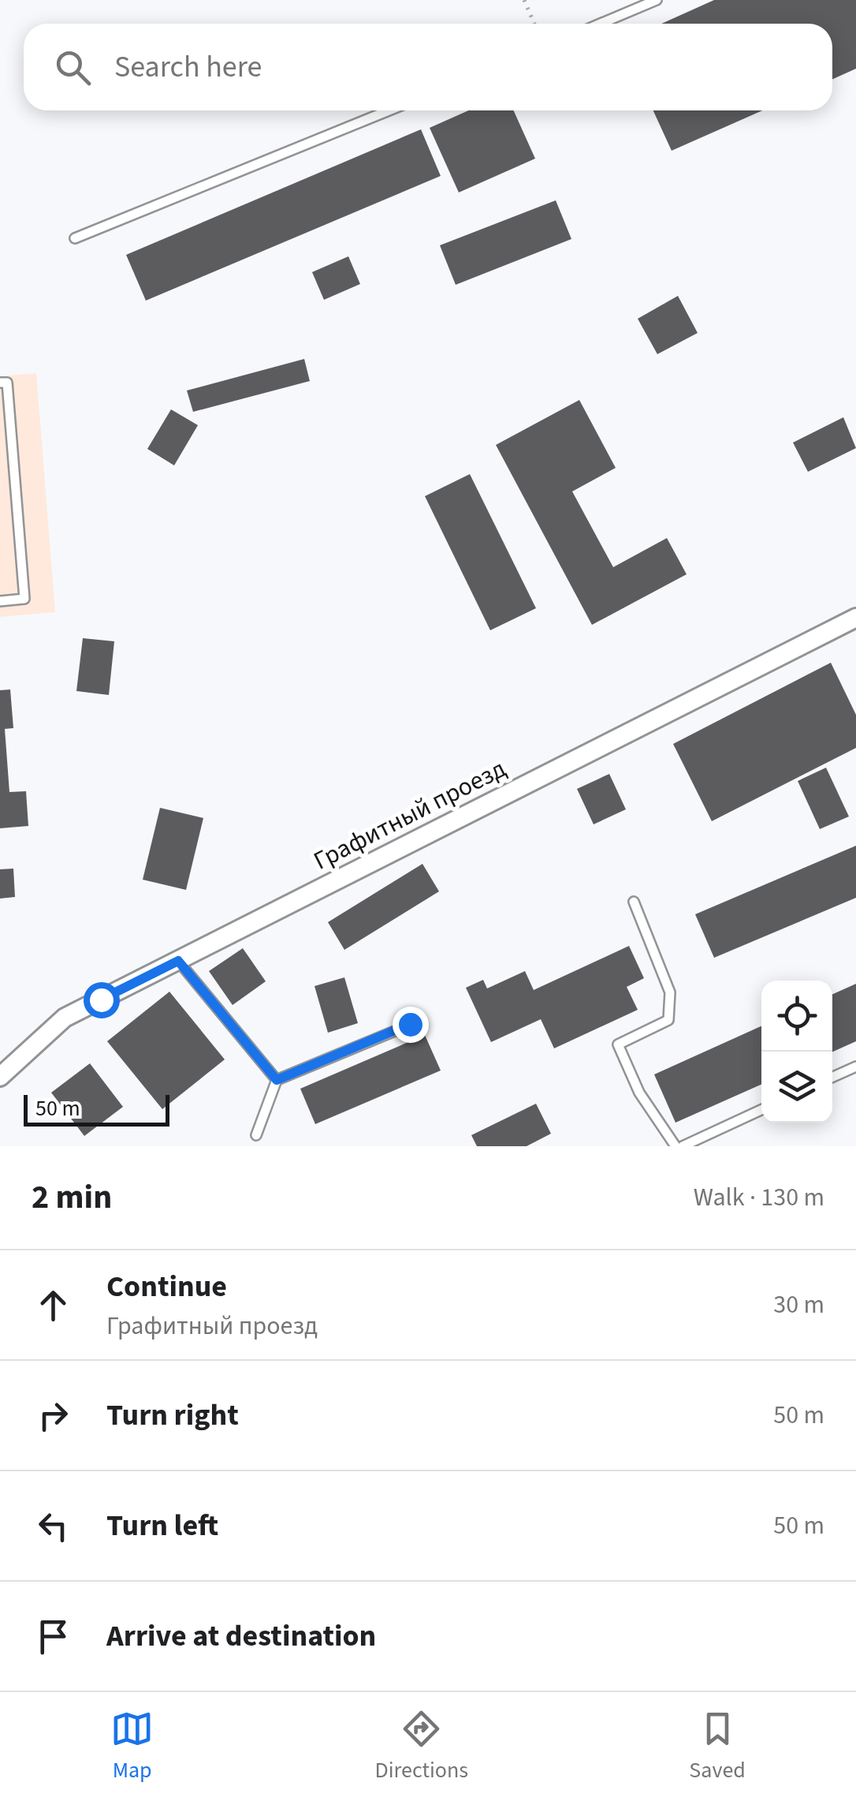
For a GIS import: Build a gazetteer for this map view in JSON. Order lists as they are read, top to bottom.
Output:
{
  "streets": {
    "street": ["Графитный проезд"]
  },
  "scale_bar": "50 m",
  "page": {
    "search": "Search here",
    "scale": "50 m",
    "heading": ["2 min", "Walk · 130 m"],
    "list": [
      ["Continue", "Графитный проезд", "30 m"],
      ["Turn right", "50 m"],
      ["Turn left", "50 m"],
      "Arrive at destination"
    ],
    "nav": ["Map", "Directions", "Saved"]
  }
}
